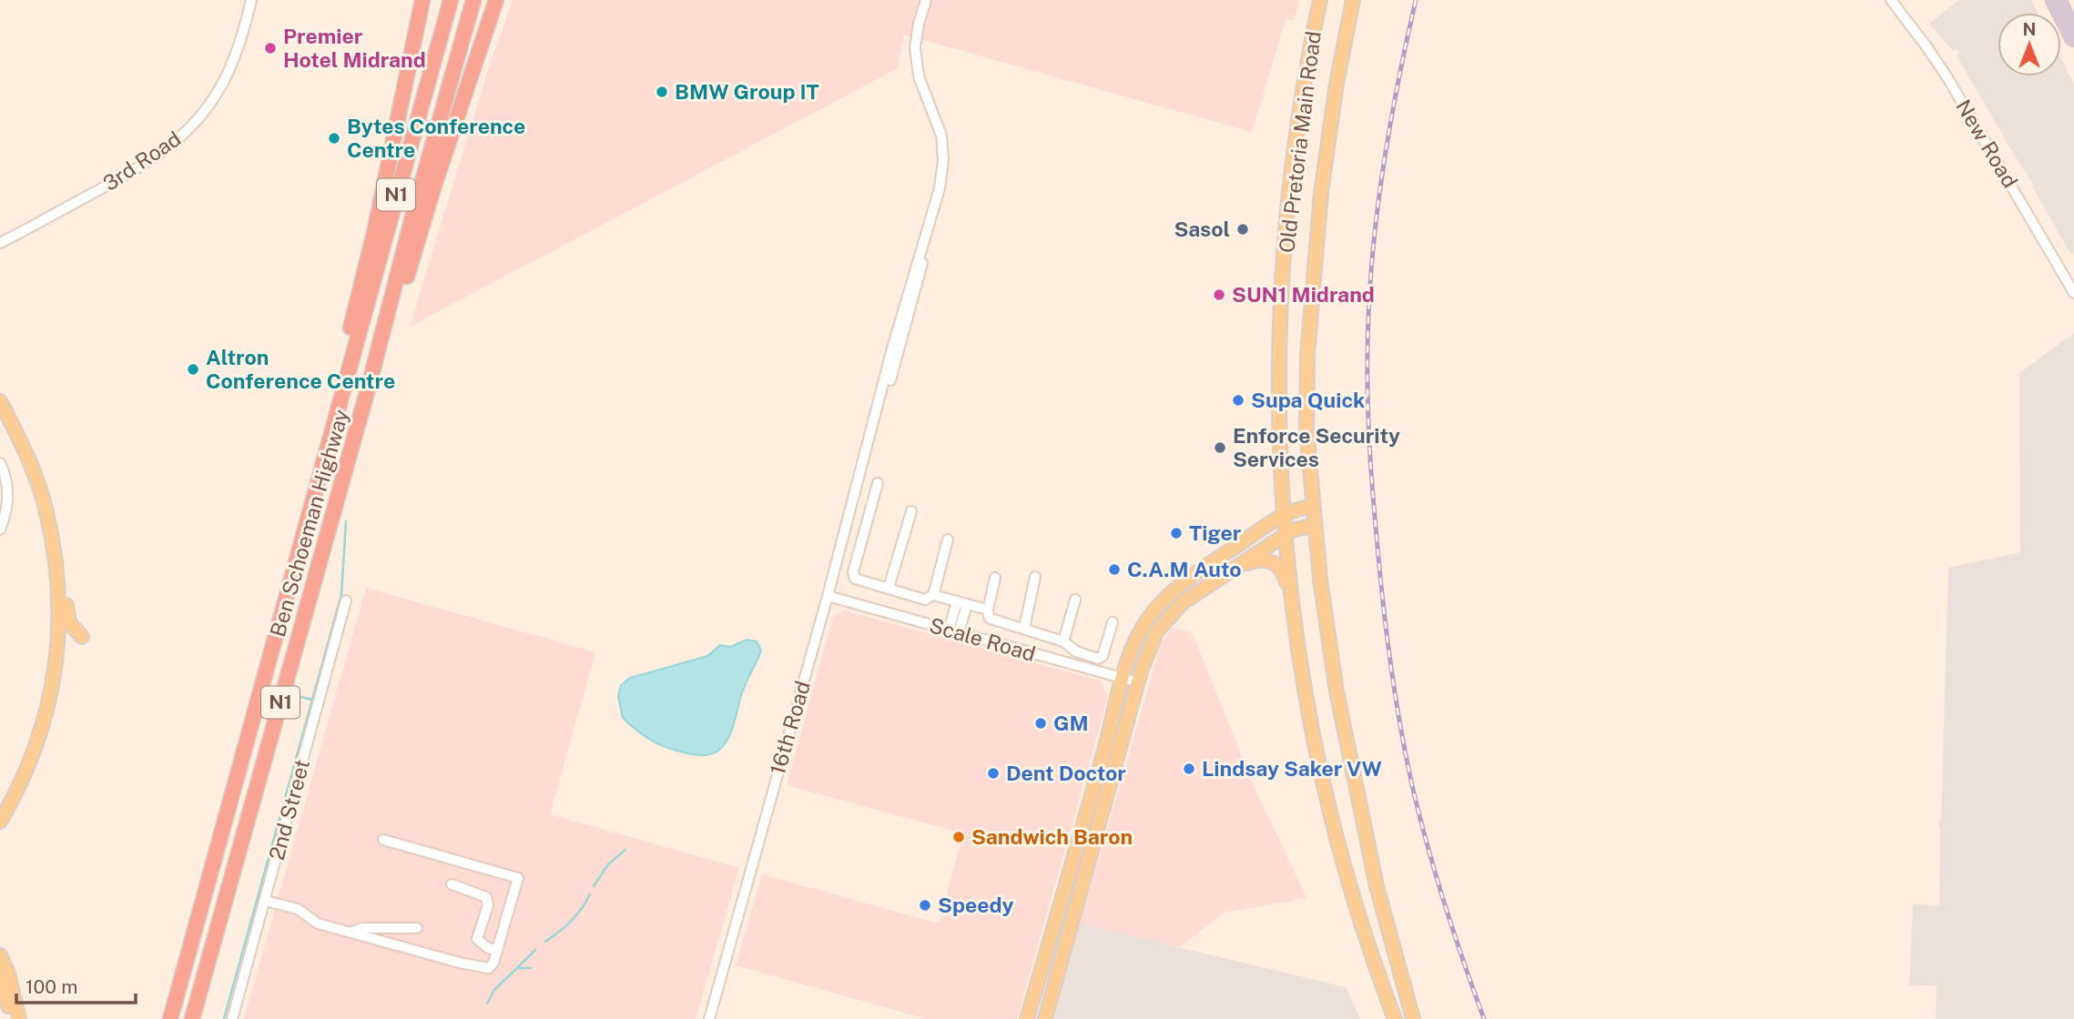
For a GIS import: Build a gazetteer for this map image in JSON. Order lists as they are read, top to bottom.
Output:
{
  "streets": {
    "highway": ["N1", "Ben Schoeman Highway"],
    "main road": ["Old Pretoria Main Road"],
    "street": [
      "New Road",
      "3rd Road",
      "Scale Road",
      "16th Road",
      "2nd Street"
    ]
  },
  "crossings": [
    ["Scale Road", "16th Road"]
  ],
  "places": [
    "Premier Hotel Midrand",
    "BMW Group IT",
    "Bytes Conference Centre",
    "Sasol",
    "SUN1 Midrand",
    "Altron Conference Centre",
    "Supa Quick",
    "Enforce Security Services",
    "Tiger",
    "C.A.M Auto",
    "GM",
    "Lindsay Saker VW",
    "Dent Doctor",
    "Sandwich Baron",
    "Speedy"
  ],
  "scale_bar": "100 m",
  "north": "top"
}
